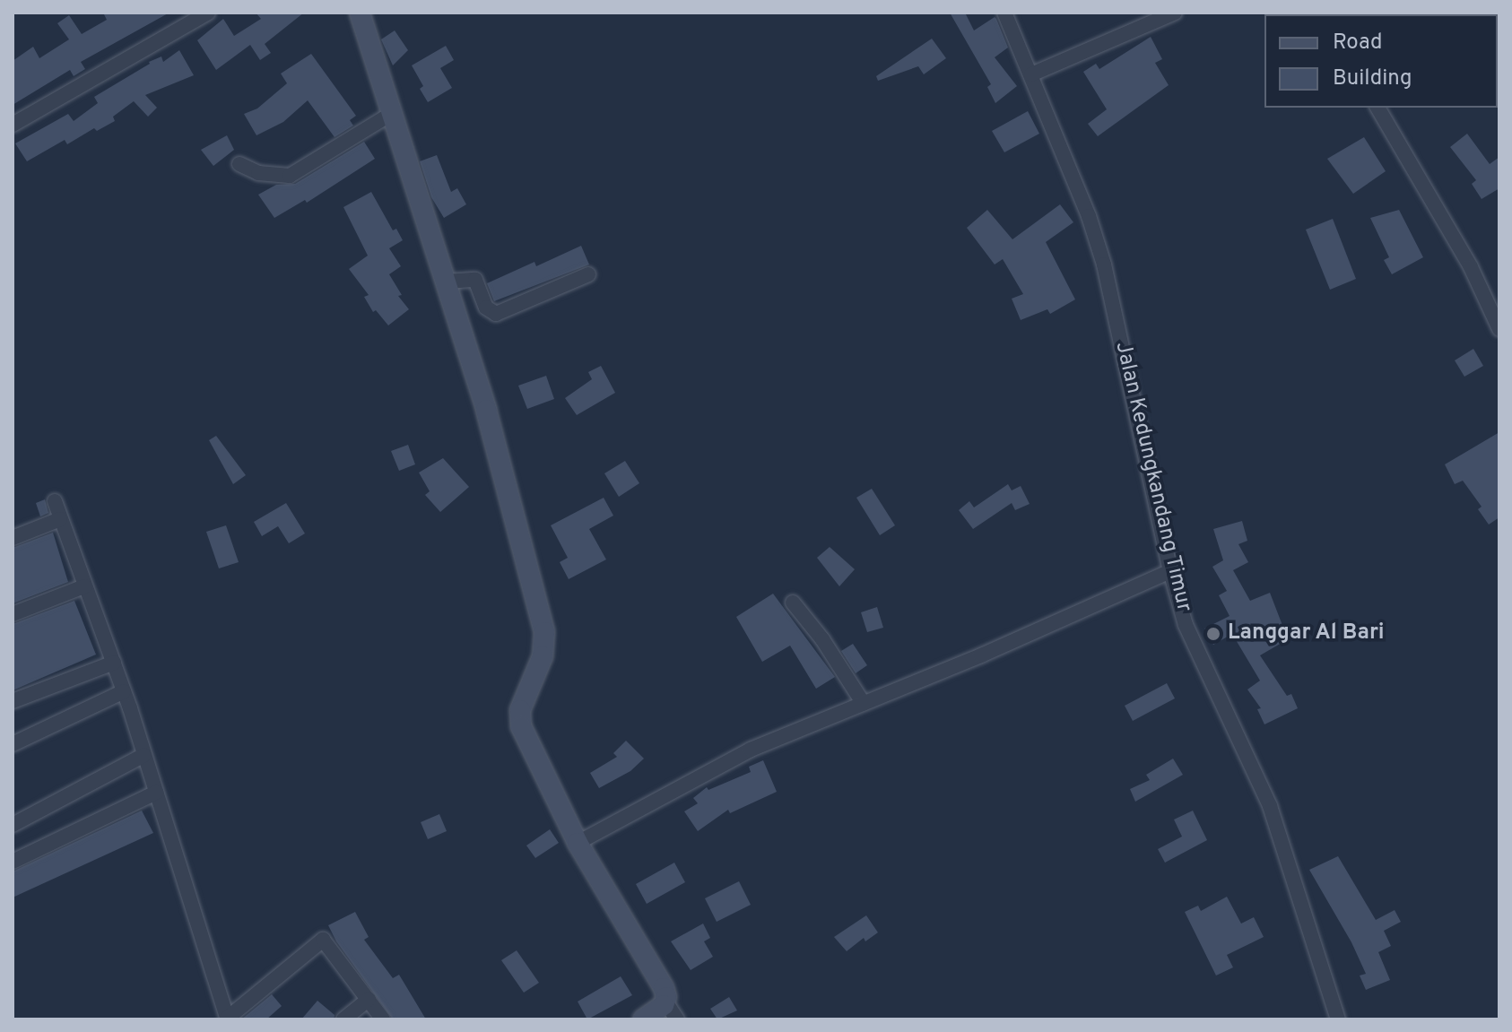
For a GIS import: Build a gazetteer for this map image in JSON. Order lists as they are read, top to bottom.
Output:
{
  "streets": {
    "street": ["Jalan Kedungkandang Timur"]
  },
  "places": ["Langgar Al Bari"],
  "legend": ["Road", "Building"]
}
